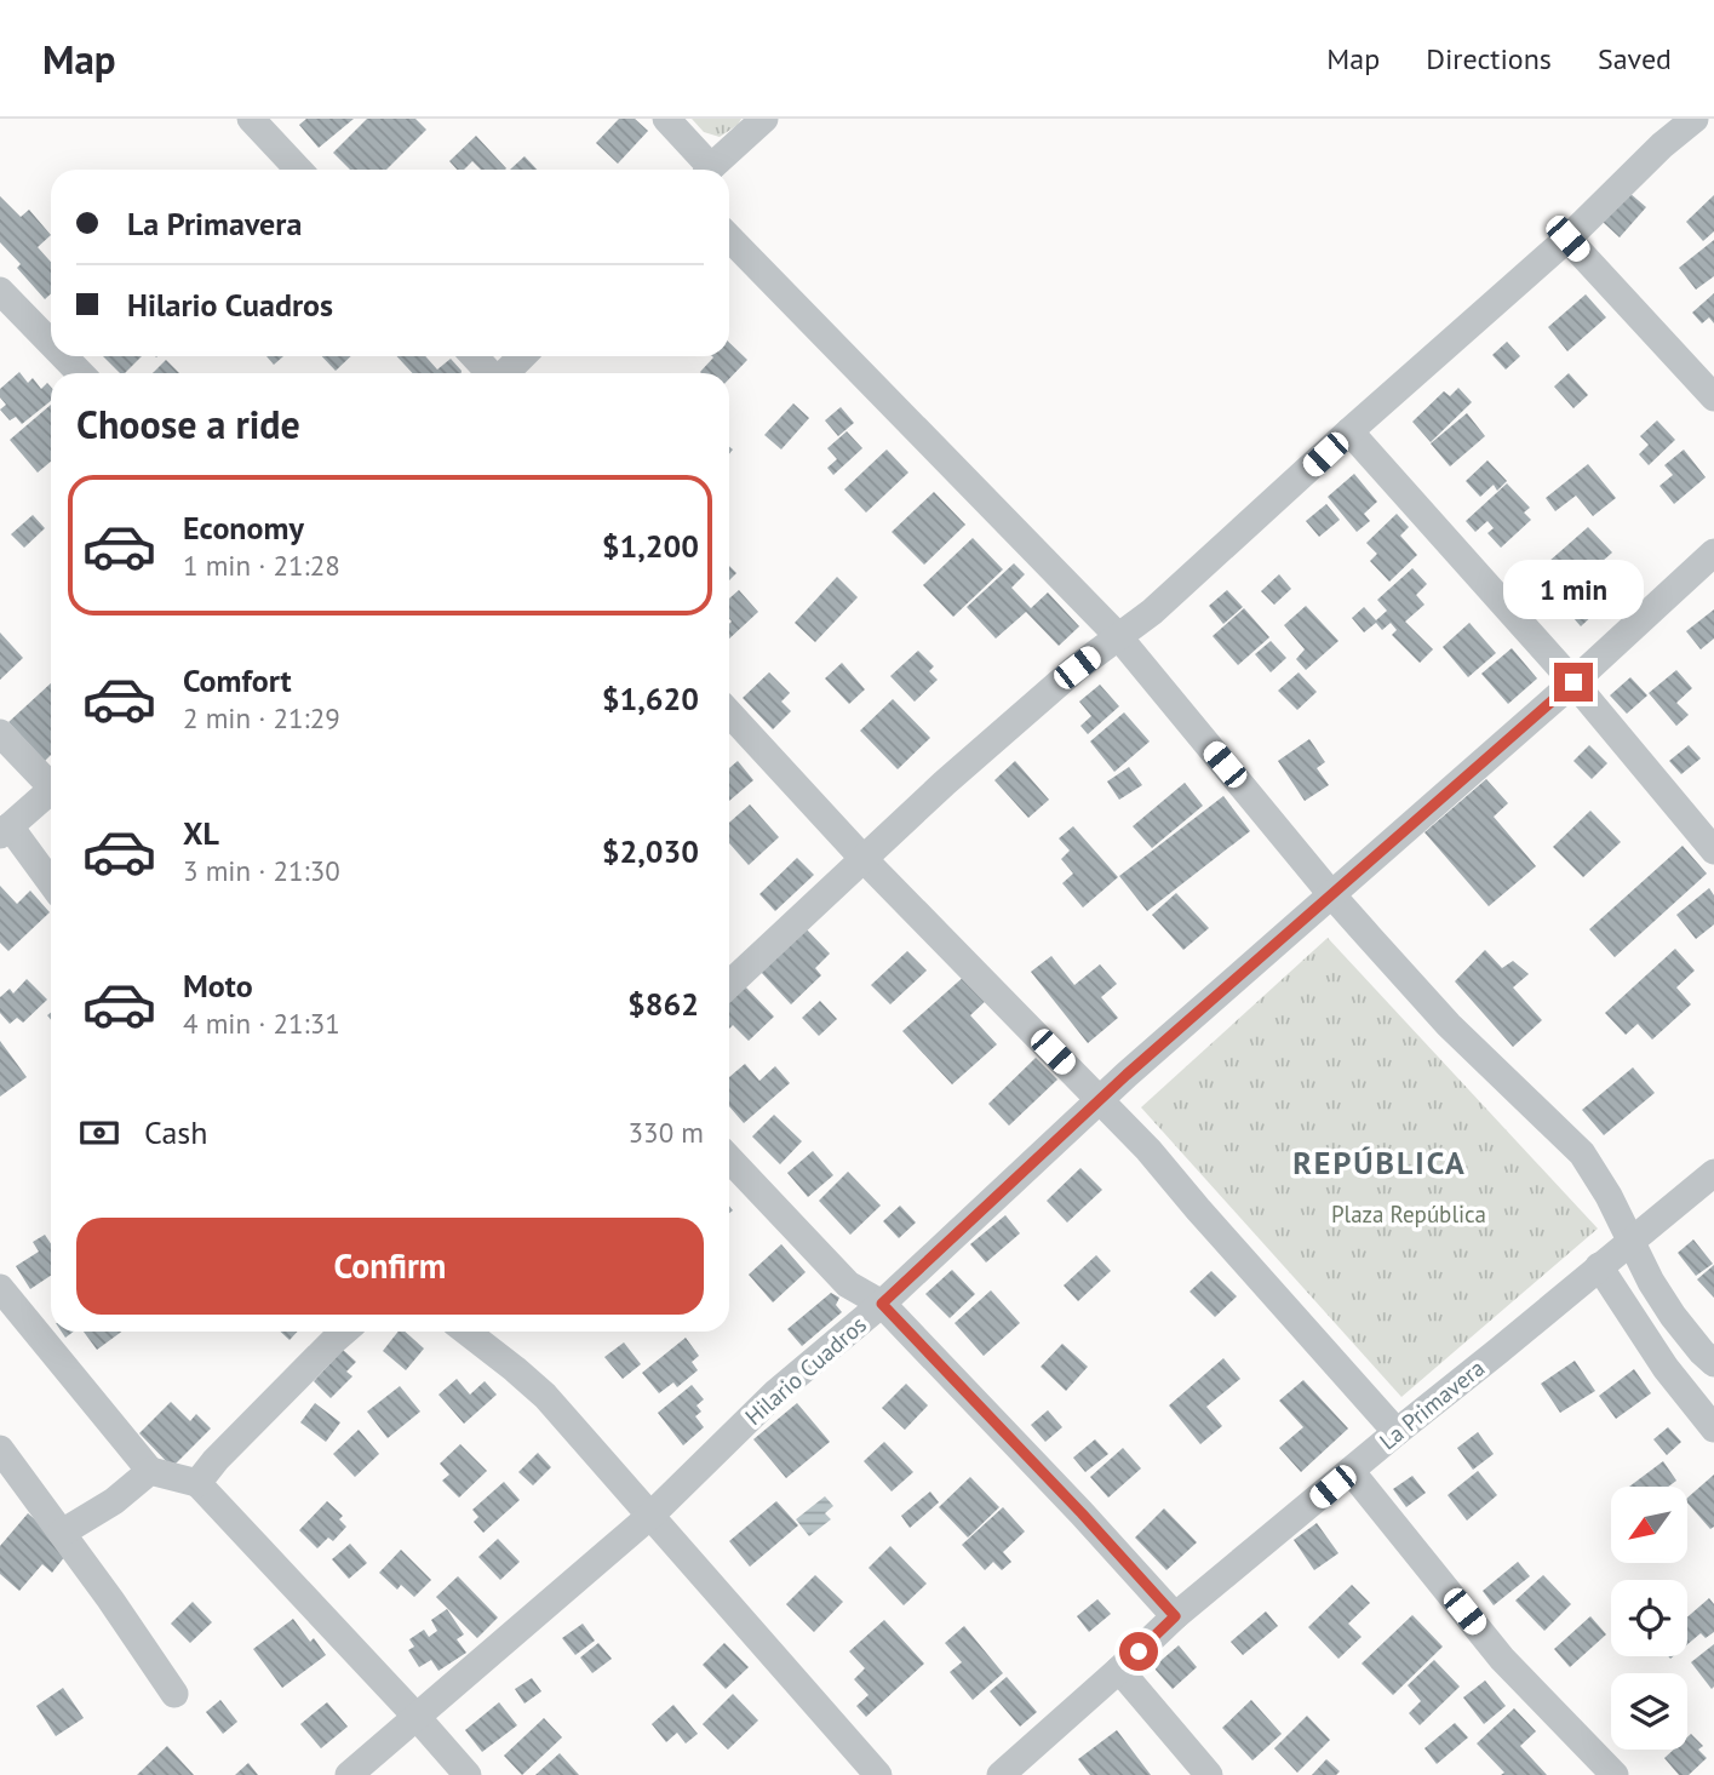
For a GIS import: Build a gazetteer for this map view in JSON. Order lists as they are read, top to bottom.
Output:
{
  "streets": {
    "street": ["Hilario Cuadros", "La Primavera"]
  },
  "districts": ["REPÚBLICA"],
  "parks": ["Plaza República"],
  "north": "bottom left",
  "page": {
    "header": "Map",
    "nav": ["Map", "Directions", "Saved"],
    "banner": ["La Primavera", "Hilario Cuadros"],
    "heading": "Choose a ride",
    "list": [
      {
        "name": "Economy",
        "note": "1 min · 21:28",
        "value": "$1,200"
      },
      {
        "name": "Comfort",
        "note": "2 min · 21:29",
        "value": "$1,620"
      },
      {
        "name": "XL",
        "note": "3 min · 21:30",
        "value": "$2,030"
      },
      {
        "name": "Moto",
        "note": "4 min · 21:31",
        "value": "$862"
      }
    ],
    "bubble": "1 min",
    "pay": ["Cash", "330 m"],
    "buttons": "Confirm"
  }
}
